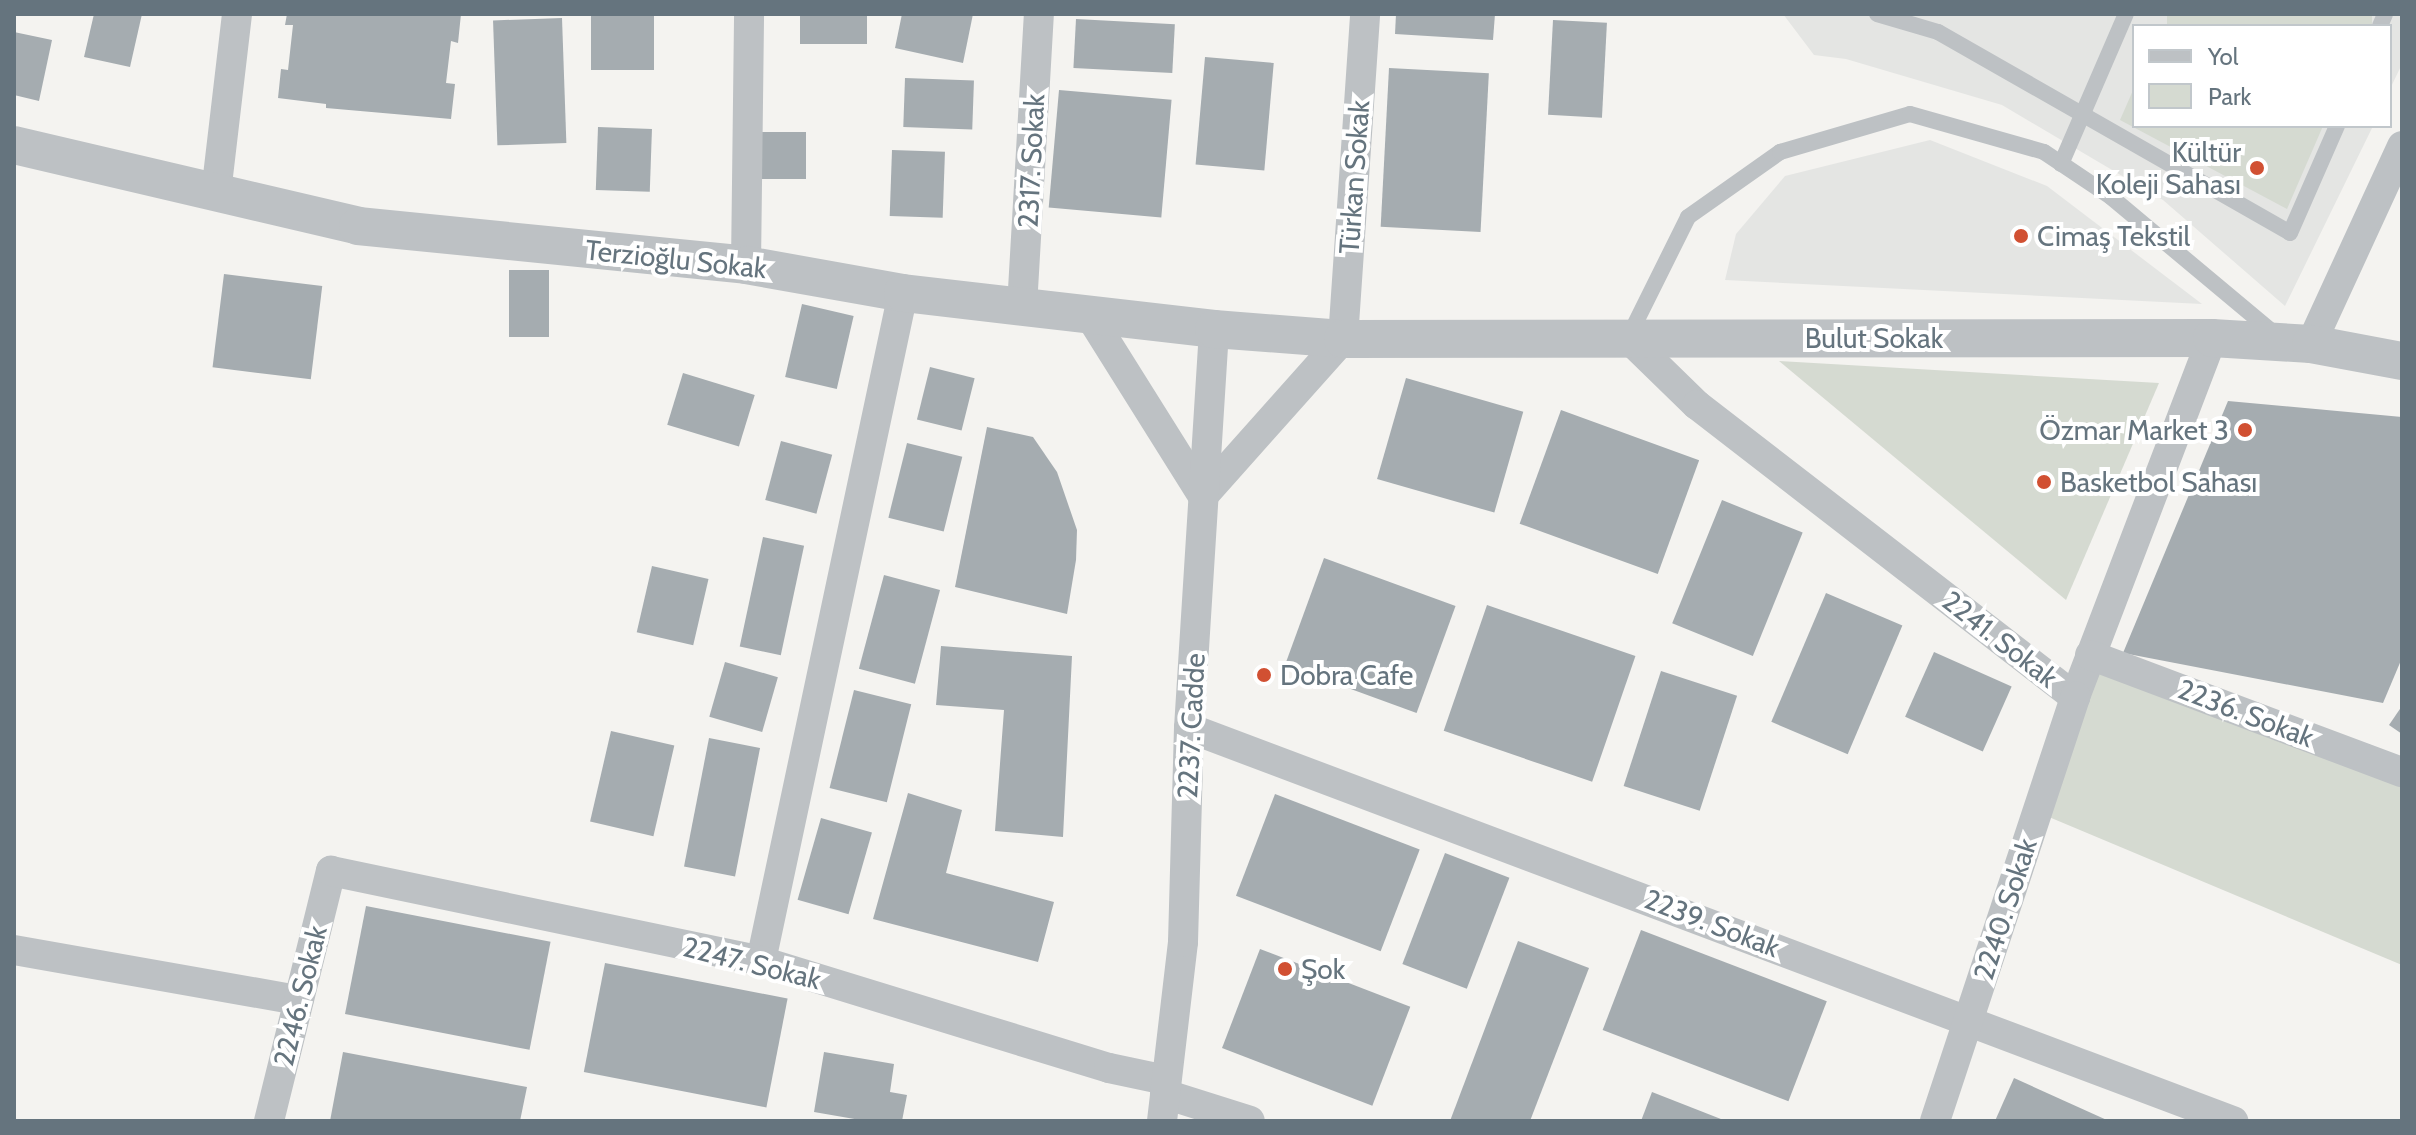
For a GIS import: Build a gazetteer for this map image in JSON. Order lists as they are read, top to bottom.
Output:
{
  "streets": {
    "street": [
      "2317. Sokak",
      "Türkan Sokak",
      "Terzioğlu Sokak",
      "Bulut Sokak",
      "2241. Sokak",
      "2236. Sokak",
      "2237. Cadde",
      "2240. Sokak",
      "2239. Sokak",
      "2247. Sokak",
      "2246. Sokak"
    ]
  },
  "crossings": [
    ["2317. Sokak", "Terzioğlu Sokak"],
    ["Türkan Sokak", "Terzioğlu Sokak"],
    ["Türkan Sokak", "Bulut Sokak"],
    ["Terzioğlu Sokak", "Bulut Sokak"],
    ["Terzioğlu Sokak", "2237. Cadde"],
    ["Bulut Sokak", "2241. Sokak"],
    ["2241. Sokak", "2236. Sokak"],
    ["2241. Sokak", "2240. Sokak"],
    ["2237. Cadde", "2239. Sokak"],
    ["2237. Cadde", "2247. Sokak"],
    ["2240. Sokak", "2239. Sokak"],
    ["2247. Sokak", "2246. Sokak"]
  ],
  "places": [
    "Kültür Koleji Sahası",
    "Cimaş Tekstil",
    "Özmar Market 3",
    "Basketbol Sahası",
    "Dobra Cafe",
    "Şok"
  ],
  "legend": ["Yol", "Park"]
}
